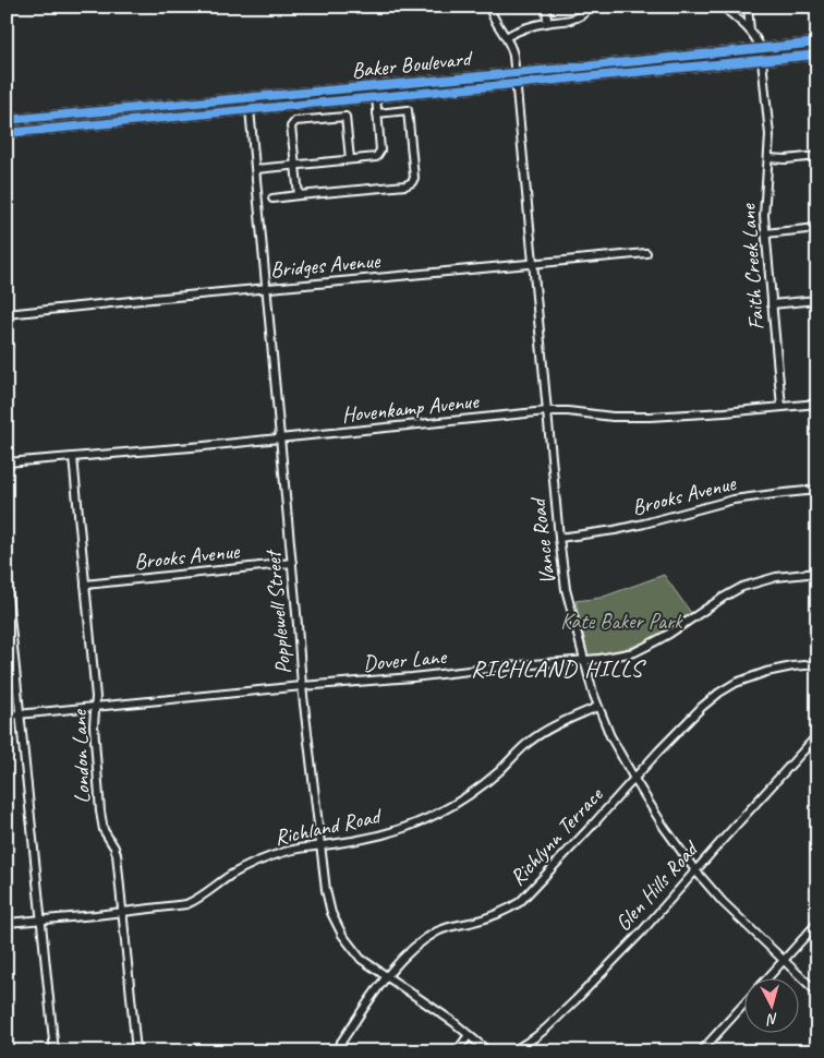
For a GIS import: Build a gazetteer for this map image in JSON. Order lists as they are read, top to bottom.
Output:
{
  "streets": {
    "main road": ["Baker Boulevard"],
    "street": [
      "Bridges Avenue",
      "Faith Creek Lane",
      "Hovenkamp Avenue",
      "Brooks Avenue",
      "Vance Road",
      "Popplewell Street",
      "Dover Lane",
      "London Lane",
      "Richland Road",
      "Richlynn Terrace",
      "Glen Hills Road"
    ]
  },
  "crossings": [
    ["Baker Boulevard", "Faith Creek Lane"],
    ["Baker Boulevard", "Vance Road"],
    ["Baker Boulevard", "Popplewell Street"],
    ["Bridges Avenue", "Vance Road"],
    ["Bridges Avenue", "Popplewell Street"],
    ["Faith Creek Lane", "Hovenkamp Avenue"],
    ["Hovenkamp Avenue", "Vance Road"],
    ["Hovenkamp Avenue", "Popplewell Street"],
    ["Hovenkamp Avenue", "London Lane"],
    ["Brooks Avenue", "Vance Road"],
    ["Brooks Avenue", "Popplewell Street"],
    ["Brooks Avenue", "London Lane"],
    ["Vance Road", "Dover Lane"],
    ["Vance Road", "Richland Road"],
    ["Vance Road", "Richlynn Terrace"],
    ["Vance Road", "Glen Hills Road"],
    ["Popplewell Street", "Dover Lane"],
    ["Popplewell Street", "Richland Road"],
    ["Popplewell Street", "Richlynn Terrace"],
    ["Dover Lane", "London Lane"],
    ["London Lane", "Richland Road"]
  ],
  "districts": ["RICHLAND HILLS"],
  "parks": ["Kate Baker Park"],
  "north": "bottom"
}
